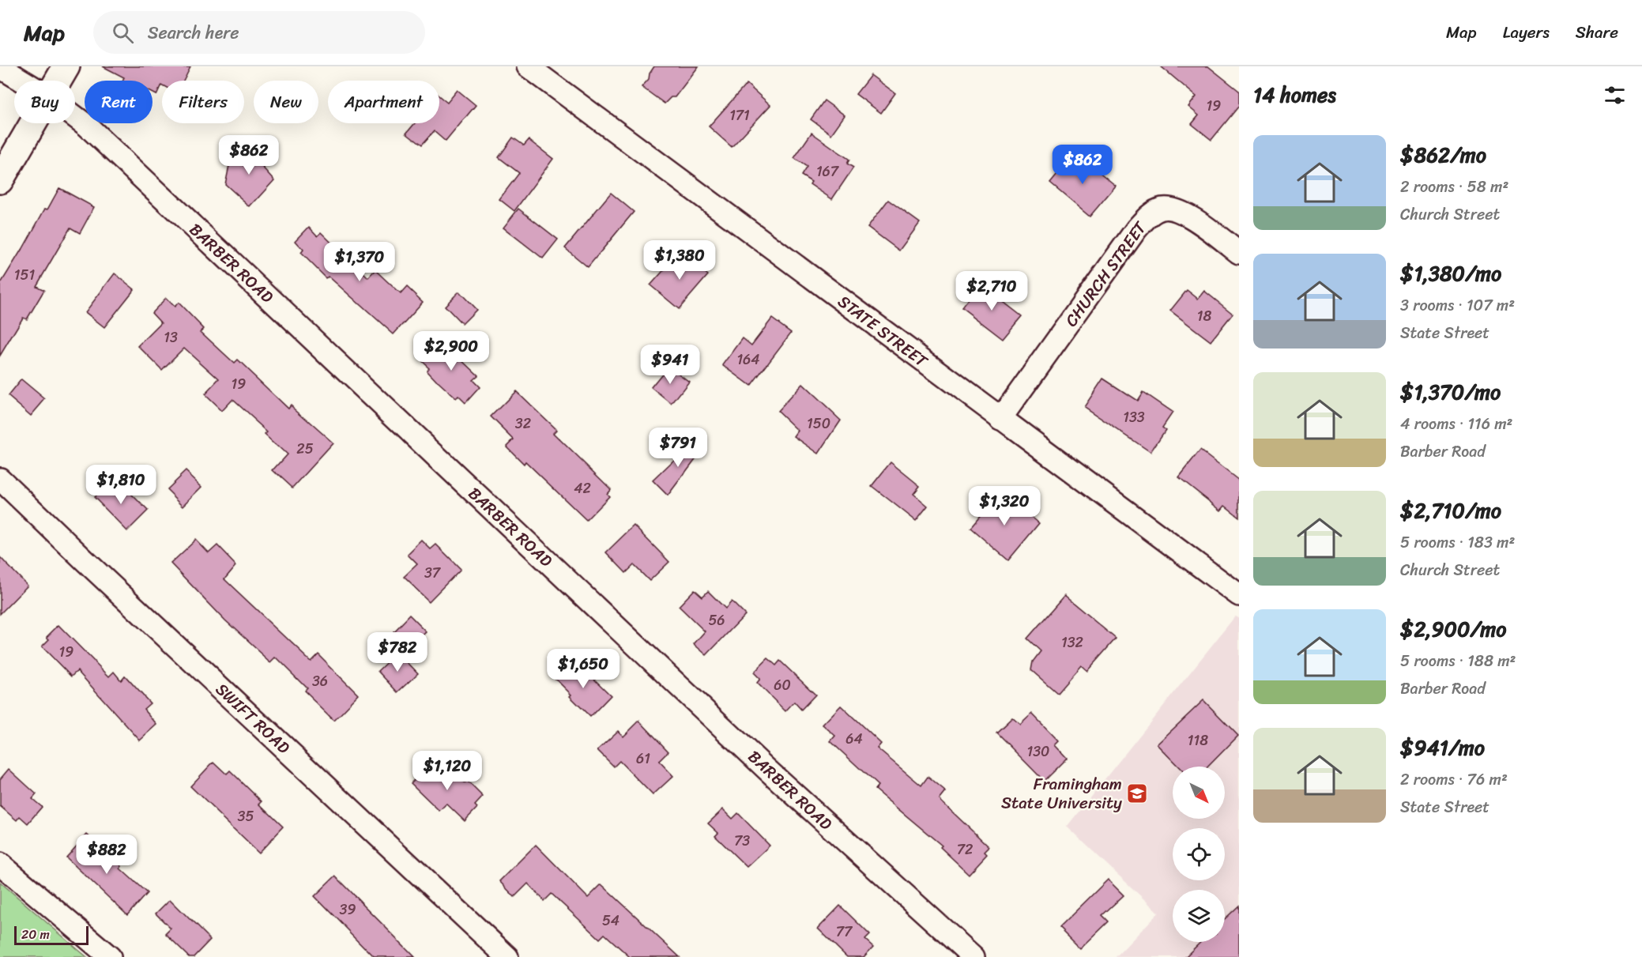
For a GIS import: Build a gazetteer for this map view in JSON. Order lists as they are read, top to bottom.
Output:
{
  "streets": {
    "street": [
      "BARBER ROAD",
      "CHURCH STREET",
      "STATE STREET",
      "SWIFT ROAD"
    ]
  },
  "crossings": [
    ["CHURCH STREET", "STATE STREET"]
  ],
  "places": {
    "school or university": ["Framingham State University"]
  },
  "house_numbers": [
    "19",
    "171",
    "167",
    "151",
    "18",
    "13",
    "164",
    "19",
    "133",
    "32",
    "150",
    "25",
    "42",
    "37",
    "56",
    "132",
    "19",
    "36",
    "60",
    "64",
    "118",
    "130",
    "61",
    "35",
    "73",
    "72",
    "39",
    "54",
    "77"
  ],
  "scale_bar": "20 m",
  "north": "bottom right",
  "page": {
    "header": "Map",
    "search": "Search here",
    "nav": ["Map", "Layers", "Share"],
    "heading": "14 homes",
    "chip": [
      "Buy",
      "Rent",
      "Filters",
      "New",
      "Apartment"
    ],
    "list": [
      {
        "name": "$862/mo",
        "note": "2 rooms · 58 m² · Church Street"
      },
      {
        "name": "$1,380/mo",
        "note": "3 rooms · 107 m² · State Street"
      },
      {
        "name": "$1,370/mo",
        "note": "4 rooms · 116 m² · Barber Road"
      },
      {
        "name": "$2,710/mo",
        "note": "5 rooms · 183 m² · Church Street"
      },
      {
        "name": "$2,900/mo",
        "note": "5 rooms · 188 m² · Barber Road"
      },
      {
        "name": "$941/mo",
        "note": "2 rooms · 76 m² · State Street"
      }
    ],
    "price": [
      "$862",
      "$862",
      "$1,380",
      "$1,370",
      "$2,710",
      "$2,900",
      "$941",
      "$791",
      "$1,810",
      "$1,320",
      "$782",
      "$1,650",
      "$1,120",
      "$882"
    ],
    "scale": "20 m"
  }
}
